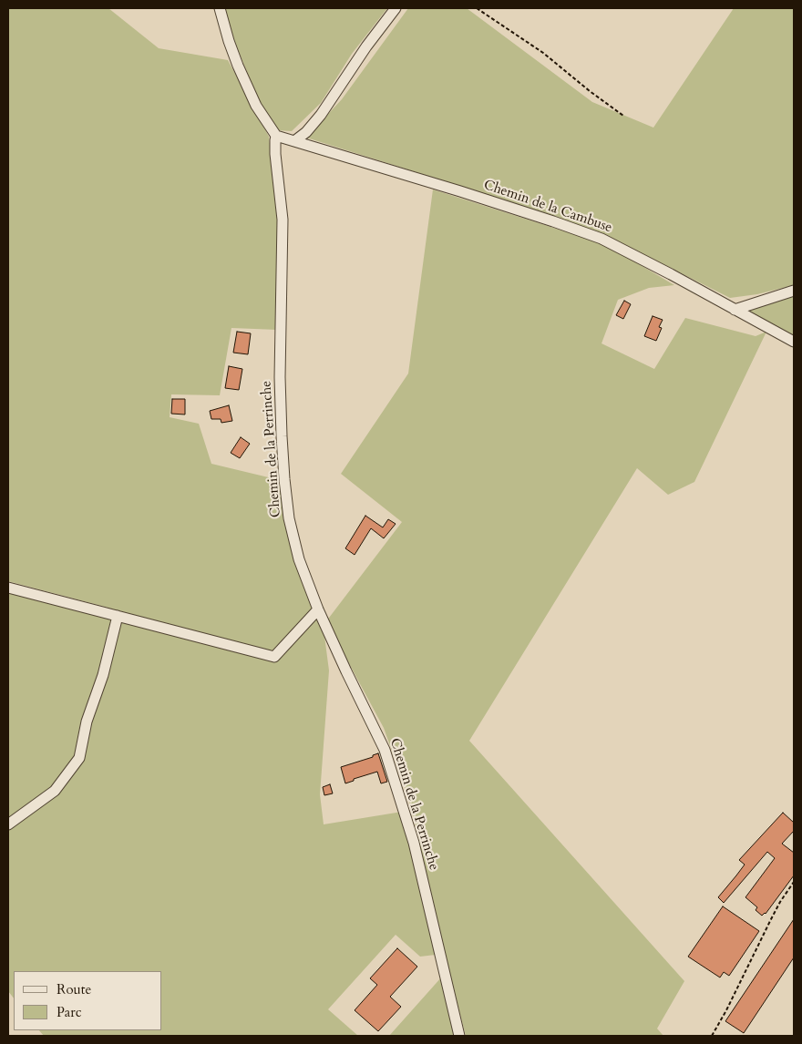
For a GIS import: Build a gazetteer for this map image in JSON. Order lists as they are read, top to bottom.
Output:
{
  "streets": {
    "street": ["Chemin de la Cambuse", "Chemin de la Perrinche"]
  },
  "crossings": [
    ["Chemin de la Cambuse", "Chemin de la Perrinche"]
  ],
  "legend": ["Route", "Parc"]
}
